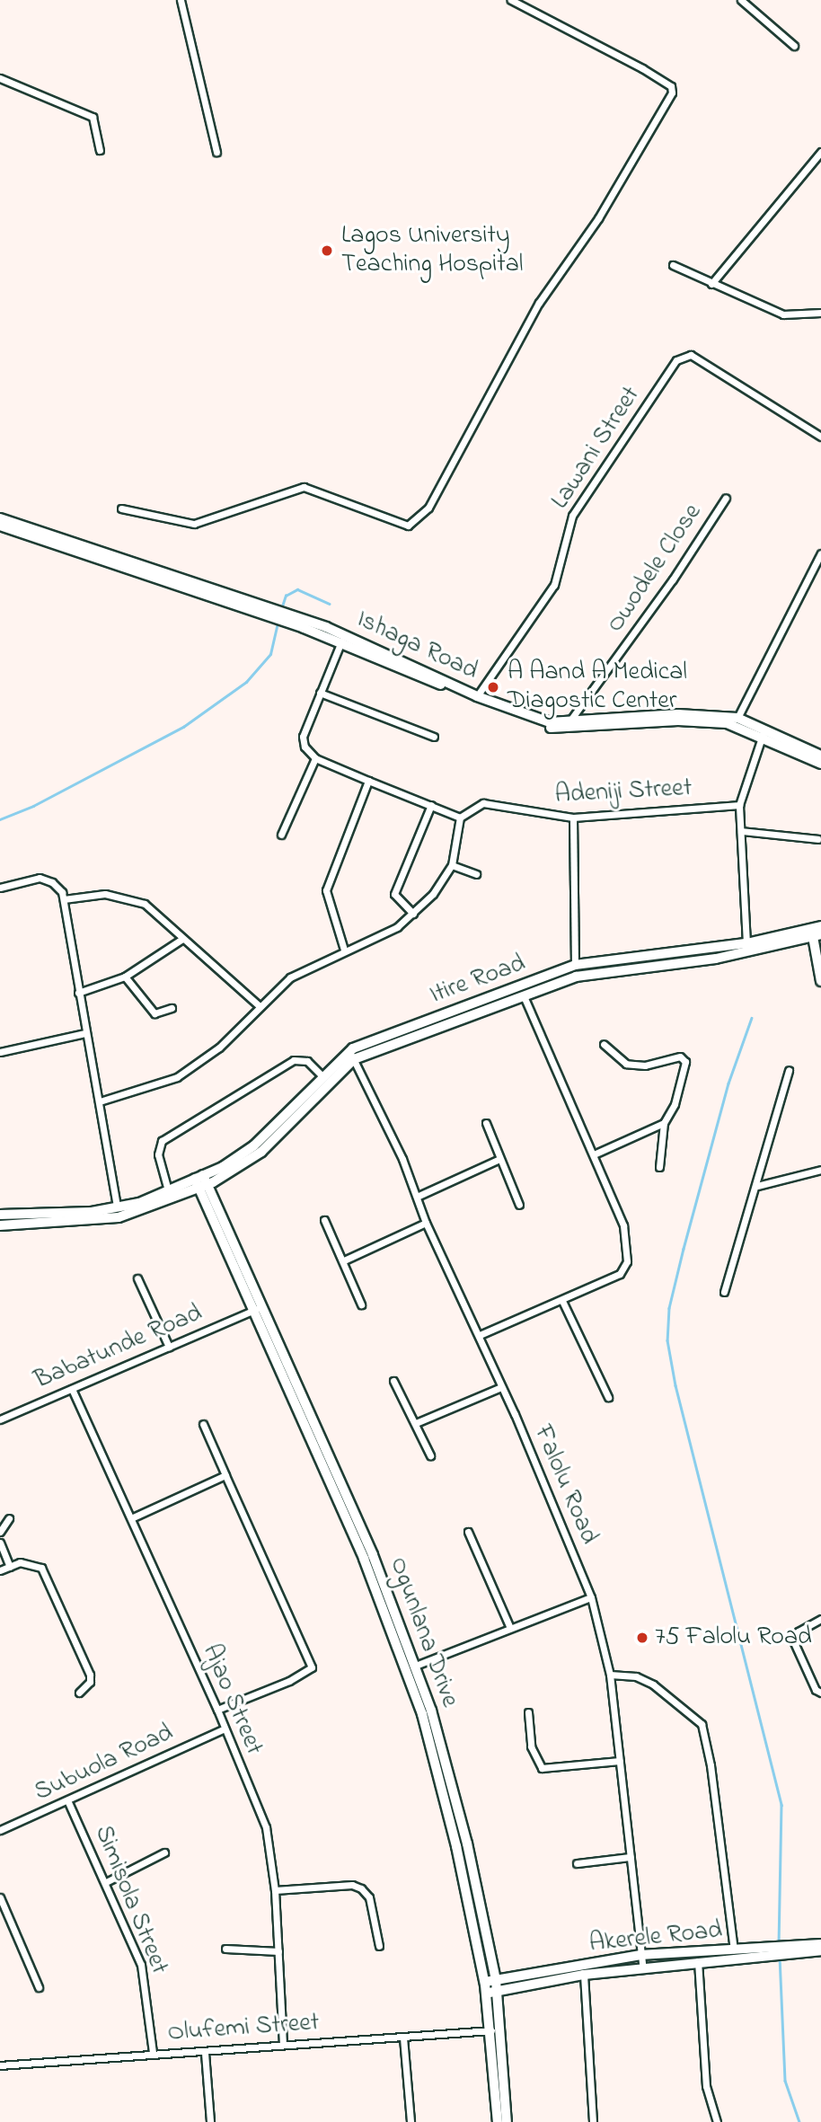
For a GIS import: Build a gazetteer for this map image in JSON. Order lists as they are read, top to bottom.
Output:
{
  "streets": {
    "main road": ["Ishaga Road", "Itire Road", "Ogunlana Drive"],
    "street": [
      "Lawani Street",
      "Owodele Close",
      "Adeniji Street",
      "Babatunde Road",
      "Falolu Road",
      "Ajao Street",
      "Subuola Road",
      "Simisola Street",
      "Akerele Road",
      "Olufemi Street"
    ]
  },
  "crossings": [
    ["Lawani Street", "Ishaga Road"],
    ["Owodele Close", "Ishaga Road"],
    ["Itire Road", "Falolu Road"],
    ["Itire Road", "Ogunlana Drive"],
    ["Babatunde Road", "Ogunlana Drive"],
    ["Babatunde Road", "Ajao Street"],
    ["Falolu Road", "Akerele Road"],
    ["Ogunlana Drive", "Akerele Road"],
    ["Ogunlana Drive", "Olufemi Street"],
    ["Ajao Street", "Subuola Road"],
    ["Ajao Street", "Olufemi Street"],
    ["Subuola Road", "Simisola Street"],
    ["Simisola Street", "Olufemi Street"]
  ],
  "places": ["Lagos University Teaching Hospital", "A Aand A Medical Diagostic Center", "75 Falolu Road"]
}
